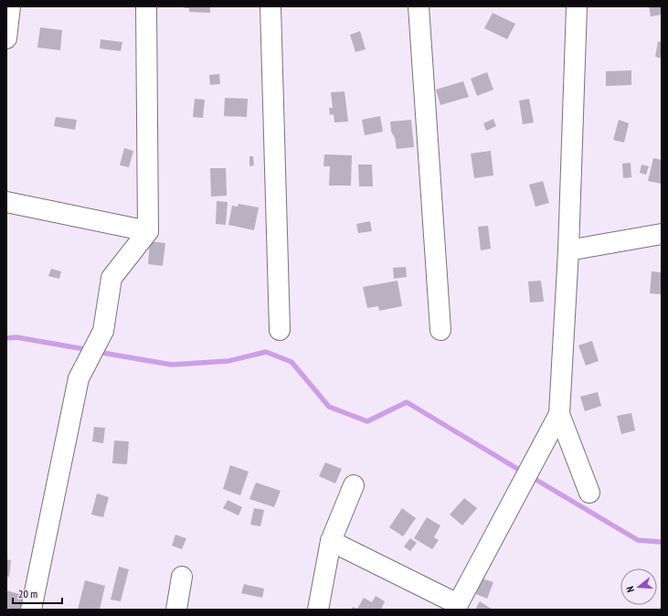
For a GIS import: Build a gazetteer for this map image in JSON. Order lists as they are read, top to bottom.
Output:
{
  "scale_bar": "20 m",
  "north": "left"
}
